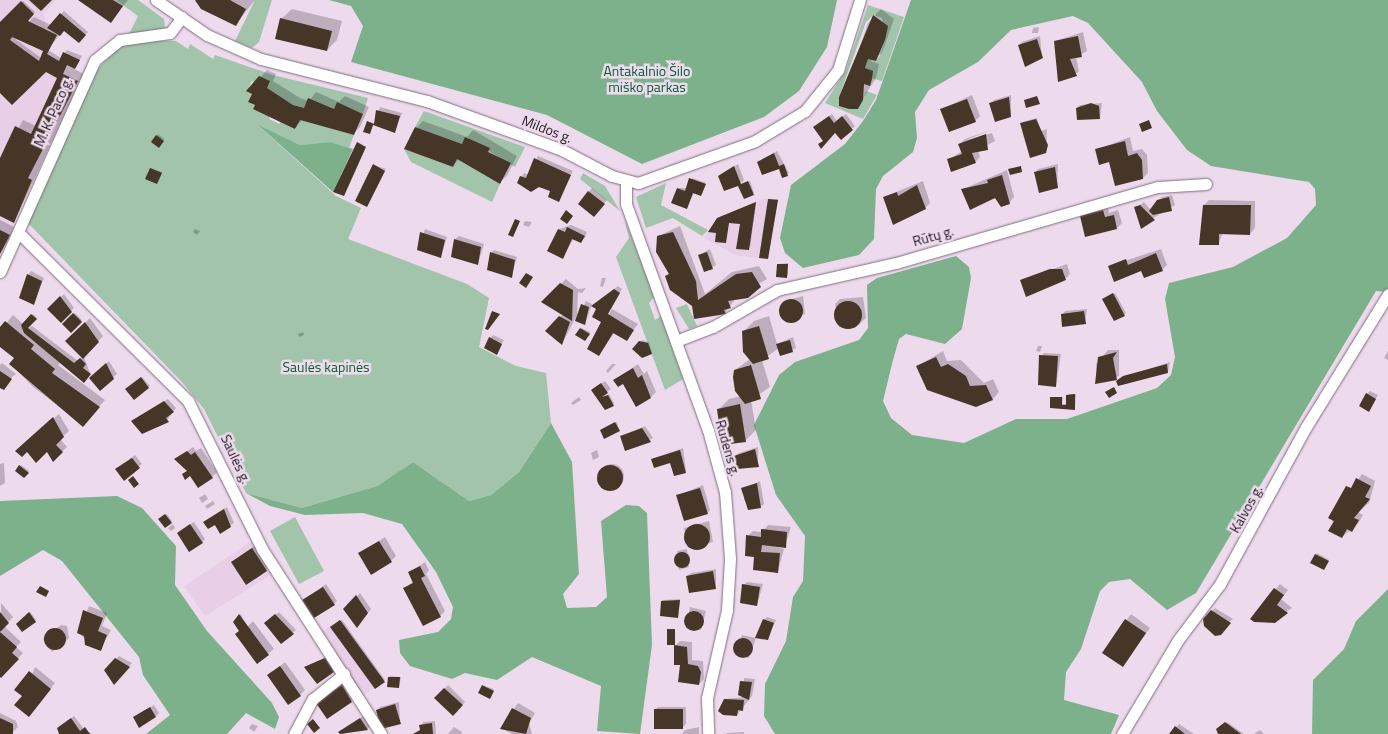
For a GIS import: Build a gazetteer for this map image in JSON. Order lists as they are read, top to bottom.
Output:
{
  "streets": {
    "street": [
      "M. K. Paco g.",
      "Mildos g.",
      "Rūtų g.",
      "Rudens g.",
      "Saulės g.",
      "Kalvos g."
    ]
  },
  "crossings": [
    ["M. K. Paco g.", "Mildos g."],
    ["M. K. Paco g.", "Saulės g."],
    ["Mildos g.", "Rudens g."],
    ["Rūtų g.", "Rudens g."]
  ],
  "parks": ["Antakalnio Šilo miško parkas", "Saulės kapinės"]
}
